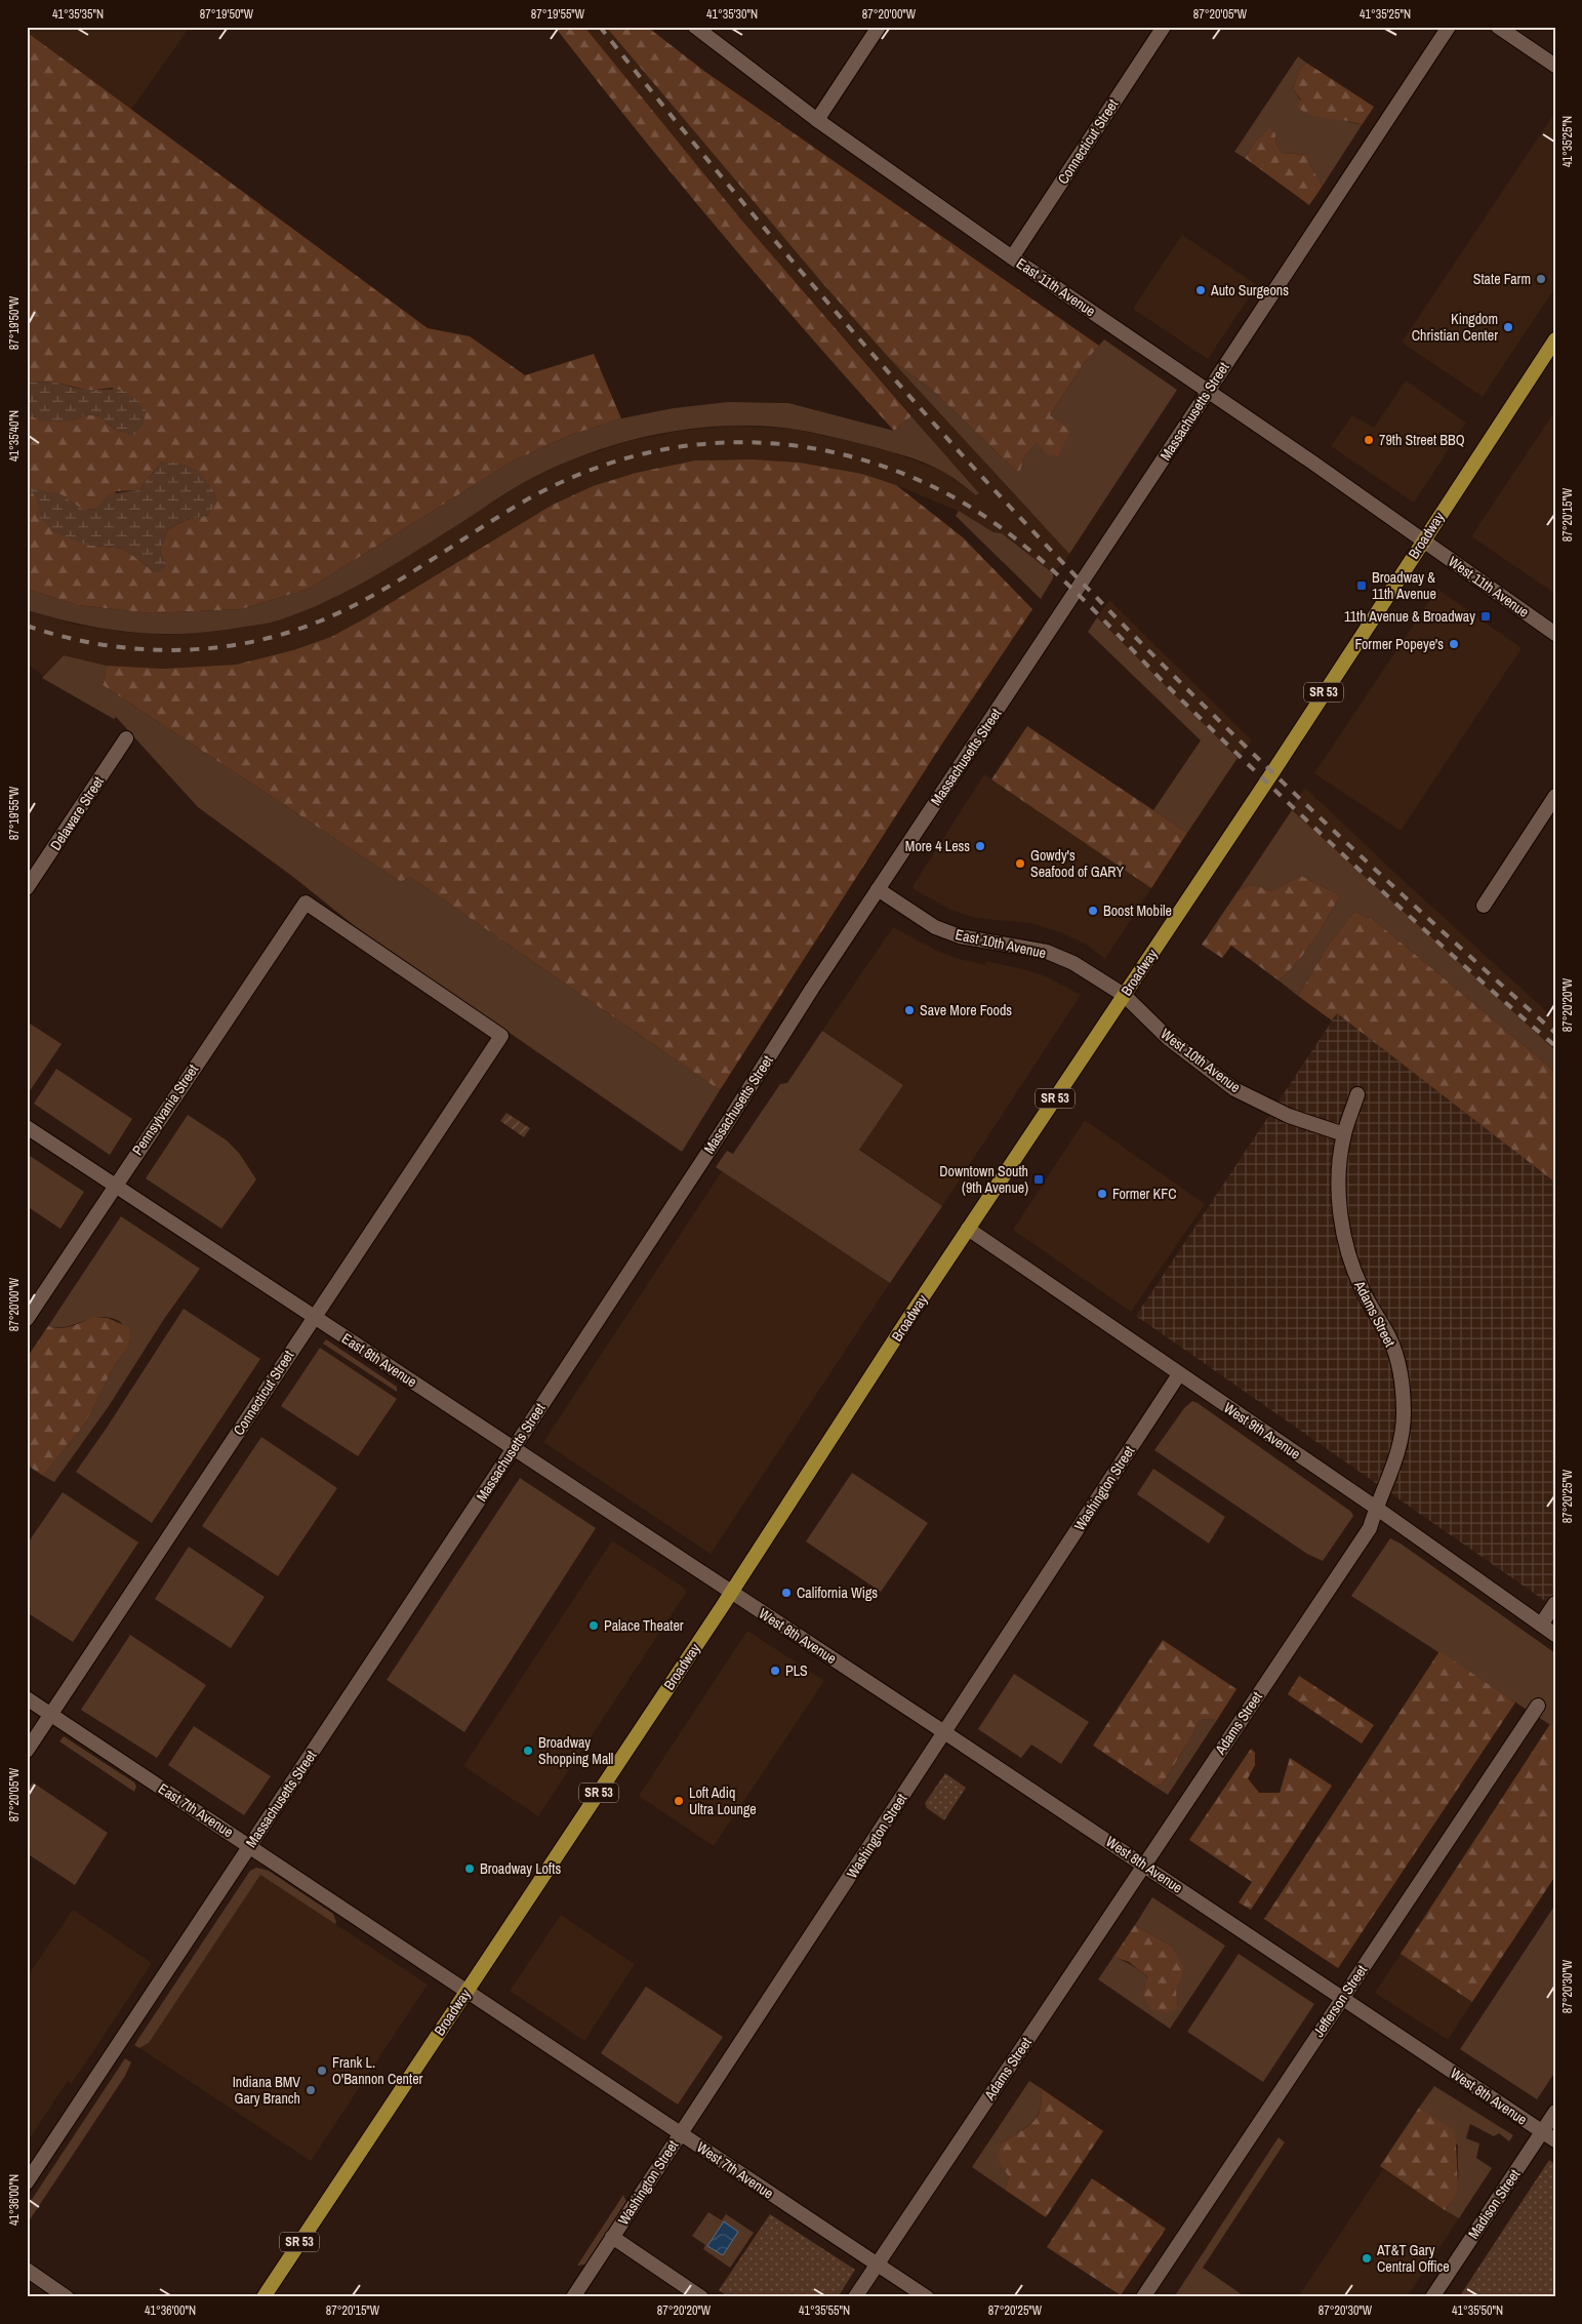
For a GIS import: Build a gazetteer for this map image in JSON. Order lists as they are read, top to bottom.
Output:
{
  "streets": {
    "main road": ["Broadway", "SR 53"],
    "street": [
      "Connecticut Street",
      "East 11th Avenue",
      "Massachusetts Street",
      "West 11th Avenue",
      "Delaware Street",
      "East 10th Avenue",
      "West 10th Avenue",
      "Pennsylvania Street",
      "Adams Street",
      "East 8th Avenue",
      "West 9th Avenue",
      "Washington Street",
      "West 8th Avenue",
      "East 7th Avenue",
      "Jefferson Street",
      "West 7th Avenue",
      "Madison Street"
    ]
  },
  "crossings": [
    ["Connecticut Street", "East 11th Avenue"],
    ["Connecticut Street", "Pennsylvania Street"],
    ["Connecticut Street", "East 8th Avenue"],
    ["Connecticut Street", "East 7th Avenue"],
    ["East 11th Avenue", "Massachusetts Street"],
    ["East 11th Avenue", "Broadway"],
    ["East 11th Avenue", "West 11th Avenue"],
    ["Massachusetts Street", "East 10th Avenue"],
    ["Massachusetts Street", "East 8th Avenue"],
    ["Massachusetts Street", "East 7th Avenue"],
    ["Broadway", "West 11th Avenue"],
    ["Broadway", "East 10th Avenue"],
    ["Broadway", "West 10th Avenue"],
    ["Broadway", "East 8th Avenue"],
    ["Broadway", "West 9th Avenue"],
    ["Broadway", "West 8th Avenue"],
    ["Broadway", "East 7th Avenue"],
    ["Broadway", "West 7th Avenue"],
    ["East 10th Avenue", "West 10th Avenue"],
    ["West 10th Avenue", "Adams Street"],
    ["Pennsylvania Street", "East 8th Avenue"],
    ["Adams Street", "West 9th Avenue"],
    ["Adams Street", "West 8th Avenue"],
    ["Adams Street", "West 7th Avenue"],
    ["East 8th Avenue", "West 8th Avenue"],
    ["West 9th Avenue", "Washington Street"],
    ["Washington Street", "West 8th Avenue"],
    ["Washington Street", "West 7th Avenue"],
    ["West 8th Avenue", "Jefferson Street"],
    ["West 8th Avenue", "Madison Street"],
    ["East 7th Avenue", "West 7th Avenue"]
  ],
  "places": {
    "other": [
      "State Farm",
      "Auto Surgeons",
      "Kingdom Christian Center",
      "79th Street BBQ",
      "Former Popeye's",
      "More 4 Less",
      "Gowdy's Seafood of GARY",
      "Boost Mobile",
      "Save More Foods",
      "Former KFC",
      "California Wigs",
      "Palace Theater",
      "PLS",
      "Broadway Shopping Mall",
      "Loft Adiq Ultra Lounge",
      "Broadway Lofts",
      "Frank L. O'Bannon Center",
      "Indiana BMV Gary Branch",
      "AT&T Gary Central Office"
    ],
    "transit": ["Broadway & 11th Avenue", "11th Avenue & Broadway", "Downtown South (9th Avenue)"]
  },
  "coordinates": [
    "41°35'35\"N",
    "87°19'50\"W",
    "87°19'55\"W",
    "41°35'30\"N",
    "87°20'00\"W",
    "87°20'05\"W",
    "41°35'25\"N",
    "41°35'40\"N",
    "87°20'15\"W",
    "87°20'20\"W",
    "87°20'25\"W",
    "87°20'30\"W",
    "41°36'00\"N",
    "41°35'55\"N",
    "41°35'50\"N"
  ]
}
